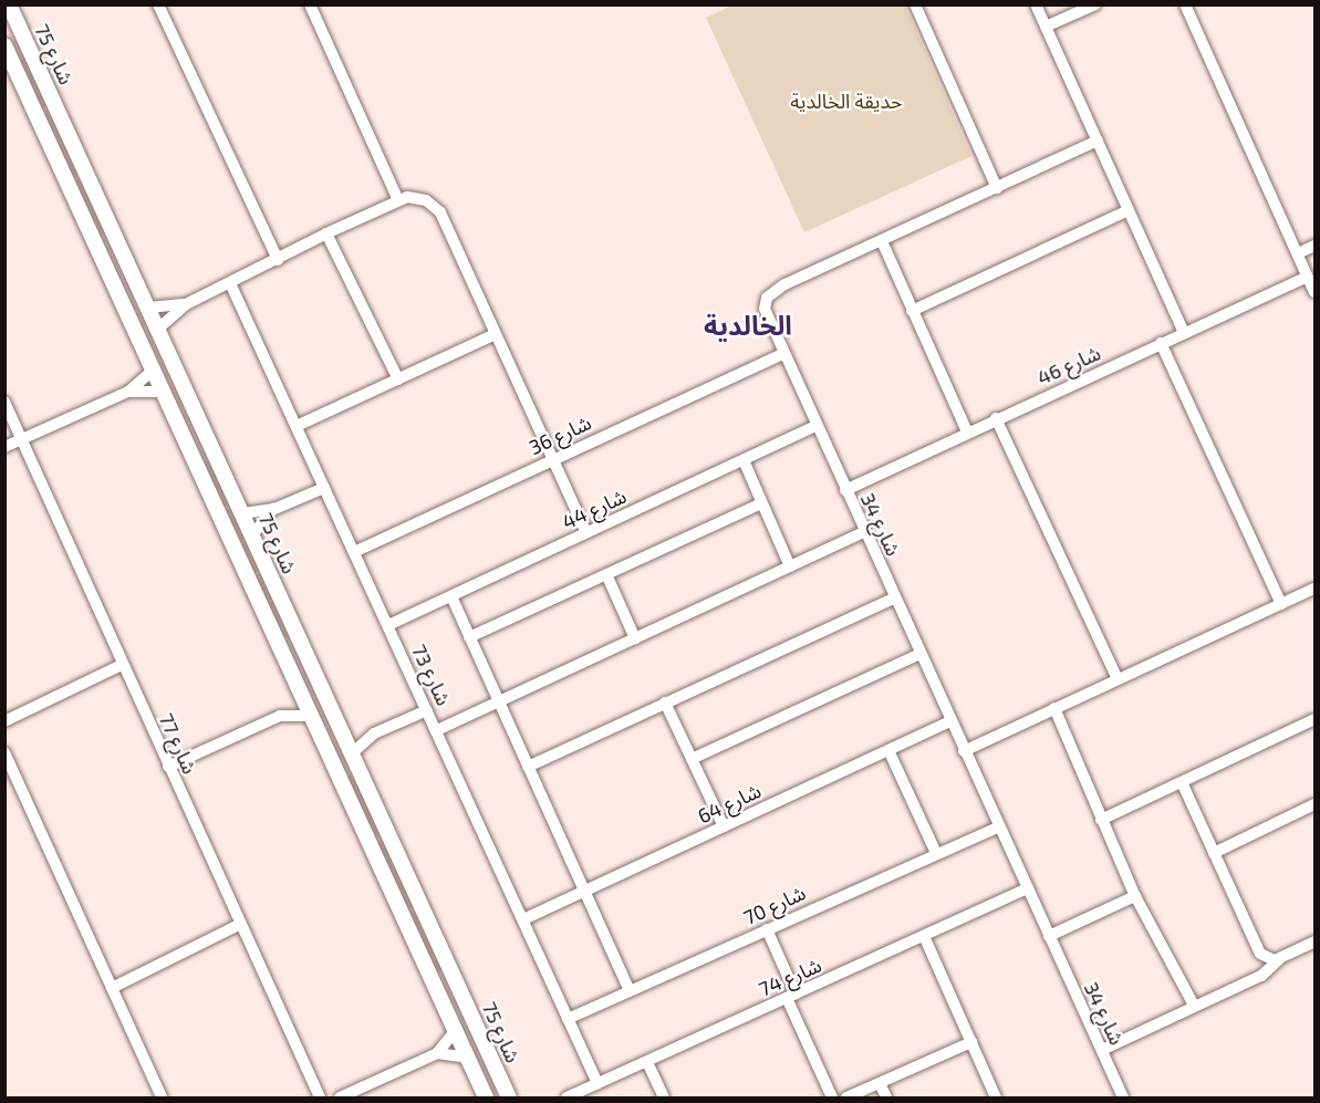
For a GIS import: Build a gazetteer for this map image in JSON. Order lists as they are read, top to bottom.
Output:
{
  "streets": {
    "street": [
      "شارع 75",
      "شارع 46",
      "شارع 36",
      "شارع 44",
      "شارع 34",
      "شارع 73",
      "شارع 77",
      "شارع 64",
      "شارع 70",
      "شارع 74"
    ]
  },
  "crossings": [
    ["شارع 46", "شارع 34"],
    ["شارع 36", "شارع 34"],
    ["شارع 36", "شارع 73"],
    ["شارع 44", "شارع 34"],
    ["شارع 44", "شارع 73"],
    ["شارع 34", "شارع 64"],
    ["شارع 34", "شارع 70"],
    ["شارع 34", "شارع 74"],
    ["شارع 73", "شارع 64"],
    ["شارع 73", "شارع 70"],
    ["شارع 73", "شارع 74"]
  ],
  "districts": ["الخالدية"],
  "parks": ["حديقة الخالدية"]
}
